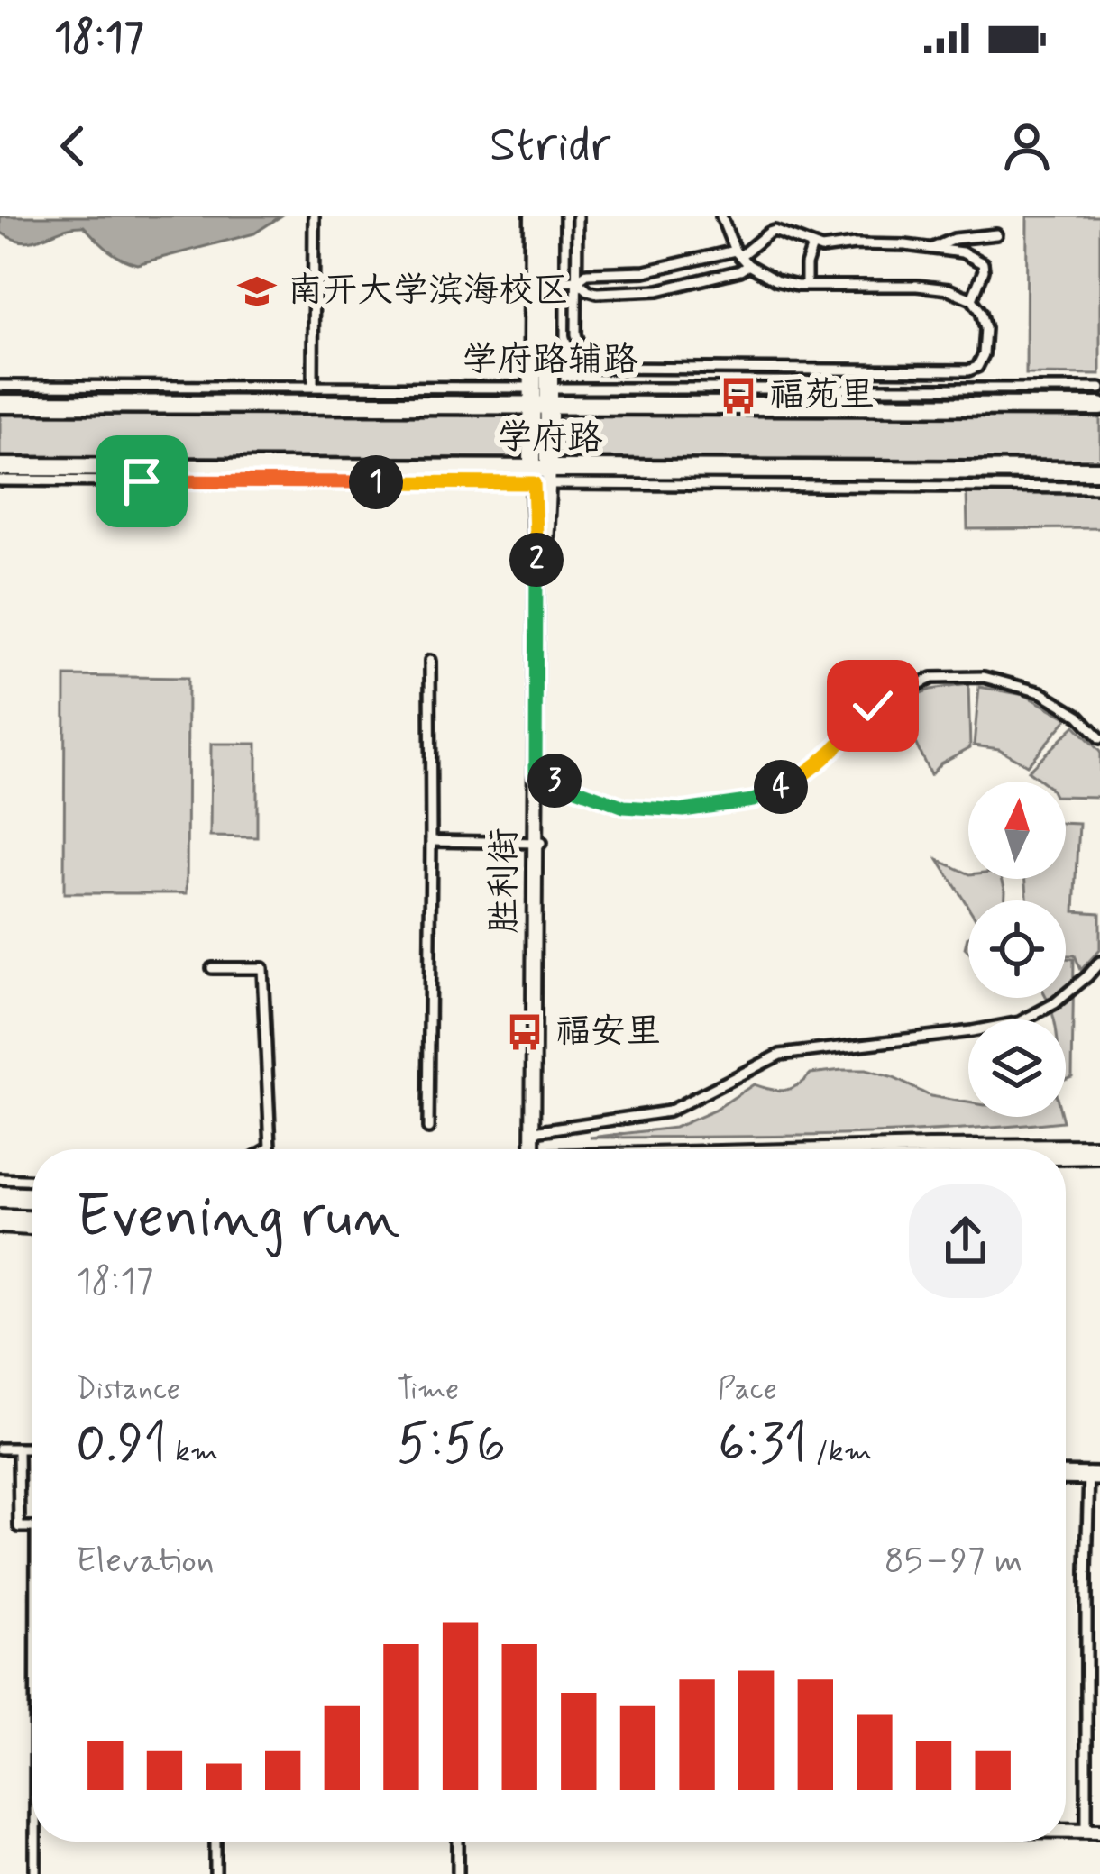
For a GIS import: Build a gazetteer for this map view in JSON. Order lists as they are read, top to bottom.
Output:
{
  "streets": {
    "highway": ["学府路"],
    "street": ["学府路辅路", "胜利街"]
  },
  "crossings": [
    ["学府路辅路", "学府路"],
    ["学府路", "胜利街"]
  ],
  "places": {
    "school or university": ["南开大学滨海校区"],
    "bus stop": ["福苑里", "福安里"]
  },
  "north": "top",
  "page": {
    "status": "18:17",
    "header": "Stridr",
    "pins": [
      "1",
      "2",
      "3",
      "4"
    ],
    "heading": ["Evening run", "18:17"],
    "stats": [
      ["Distance", "0.91 km"],
      ["Time", "5:56"],
      ["Pace", "6:31 /km"]
    ],
    "chart": ["Elevation", "85–97 m"]
  }
}
